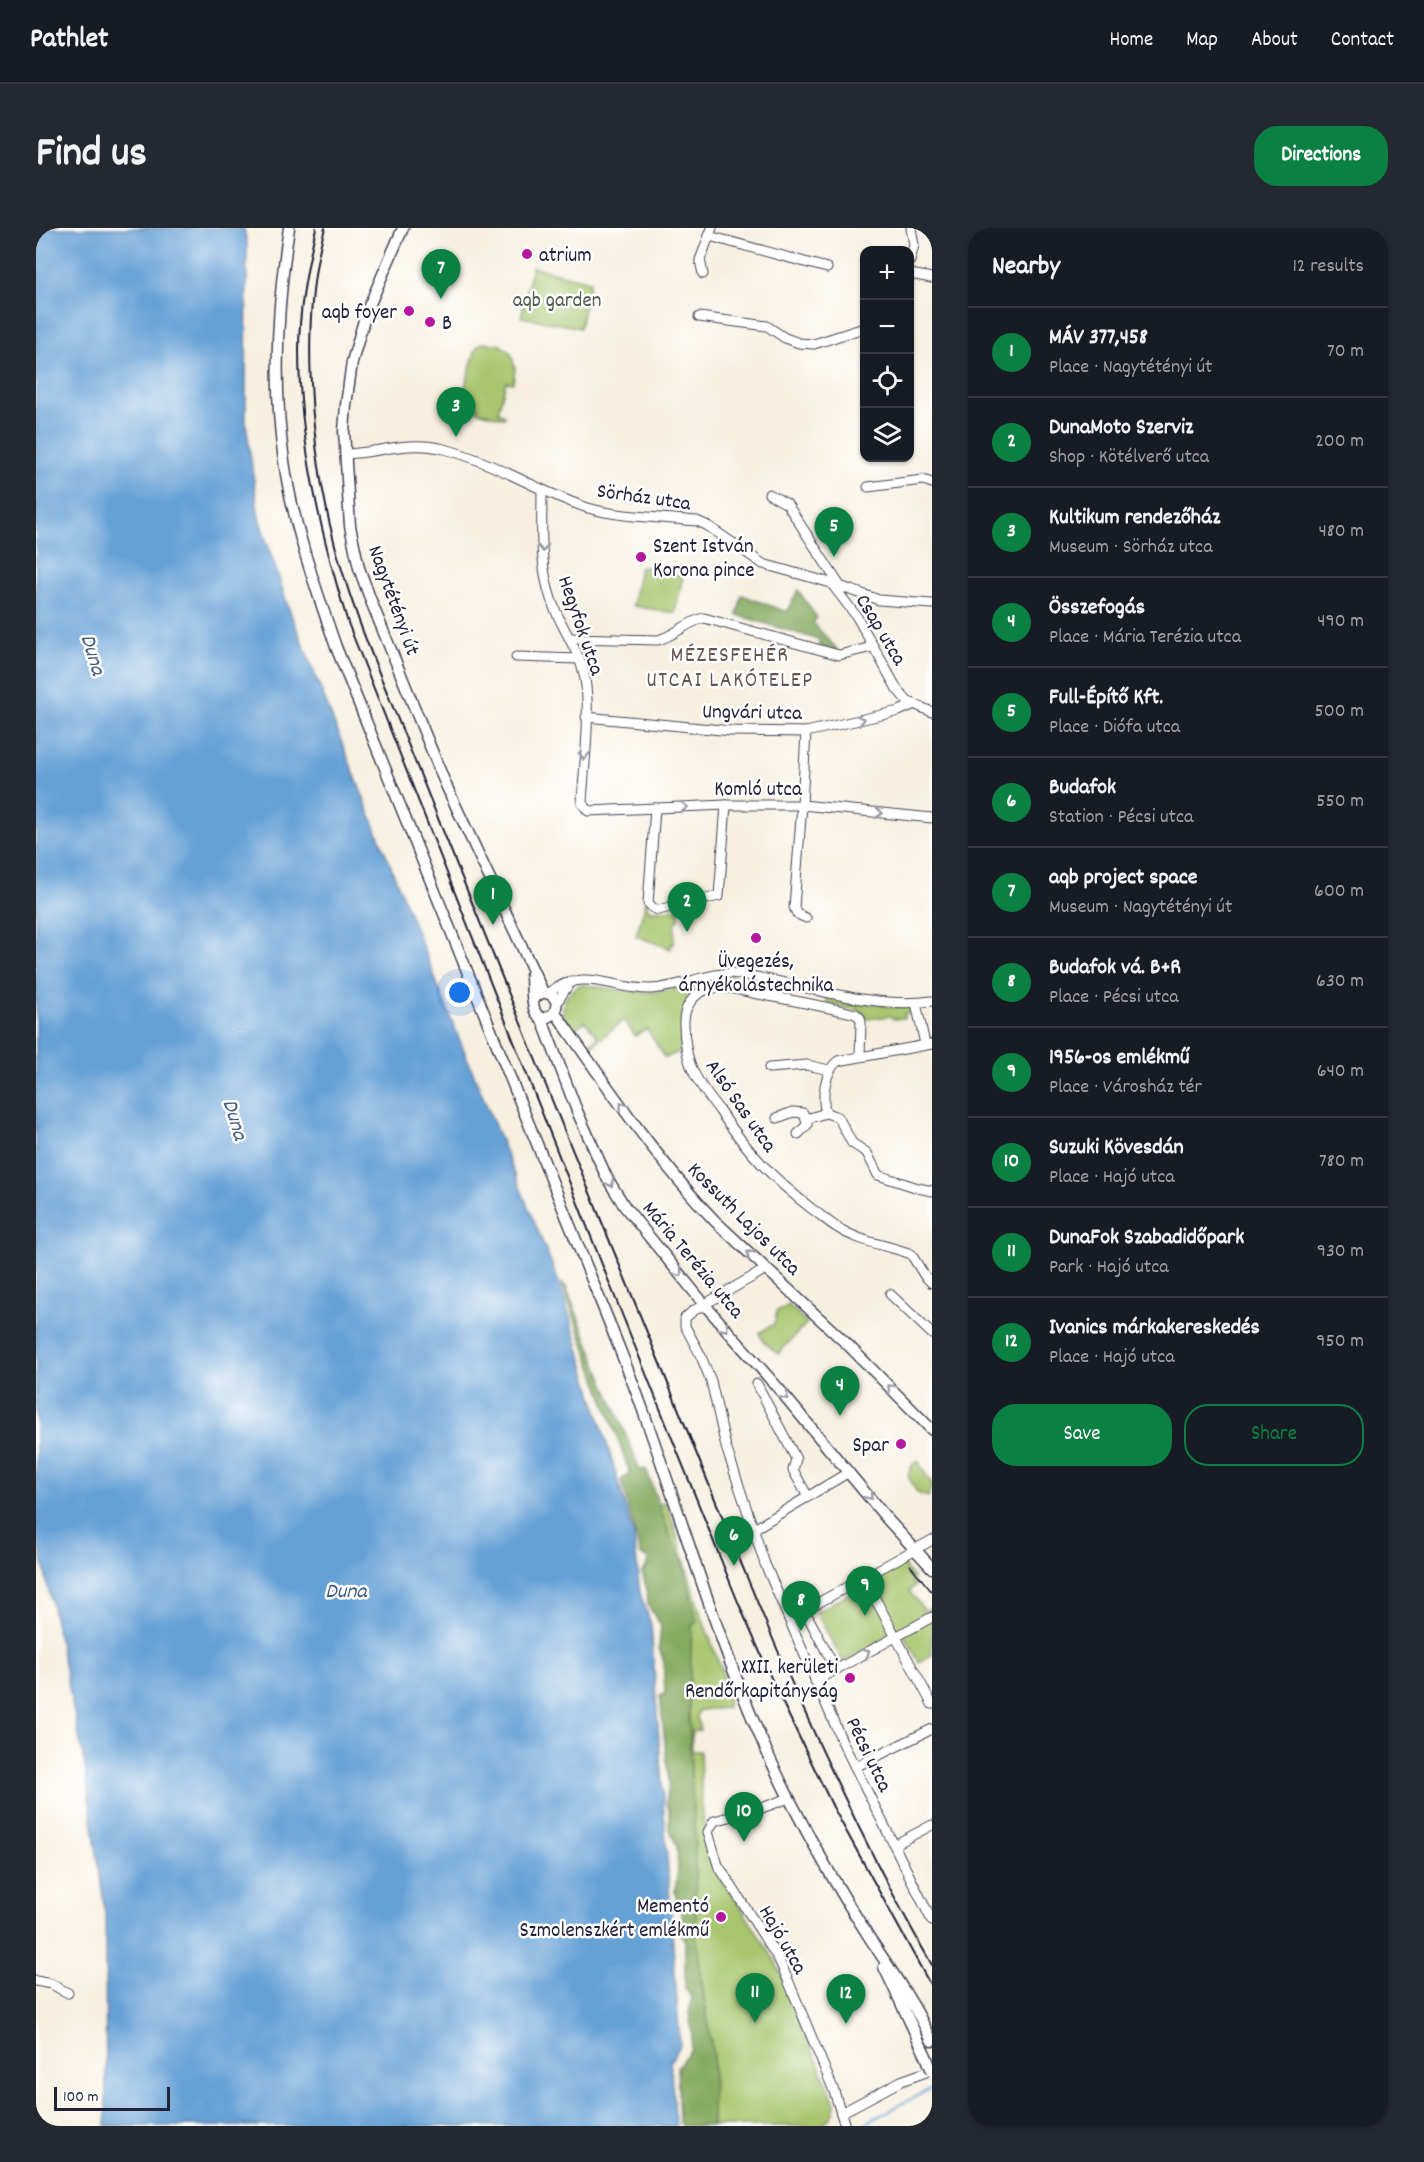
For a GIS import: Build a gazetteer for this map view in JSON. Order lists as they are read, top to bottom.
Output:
{
  "streets": {
    "main road": ["Nagytétényi út", "Kossuth Lajos utca", "Mária Terézia utca"],
    "street": [
      "Sörház utca",
      "Hegyfok utca",
      "Csap utca",
      "Ungvári utca",
      "Komló utca",
      "Alsó Sas utca",
      "Pécsi utca",
      "Hajó utca"
    ]
  },
  "crossings": [
    ["Sörház utca", "Nagytétényi út"],
    ["Sörház utca", "Hegyfok utca"],
    ["Sörház utca", "Csap utca"],
    ["Hegyfok utca", "Ungvári utca"],
    ["Hegyfok utca", "Komló utca"],
    ["Csap utca", "Ungvári utca"],
    ["Kossuth Lajos utca", "Mária Terézia utca"],
    ["Mária Terézia utca", "Pécsi utca"]
  ],
  "one_way": ["Hegyfok utca", "Komló utca", "Kossuth Lajos utca"],
  "districts": ["MÉZESFEHÉR UTCAI LAKÓTELEP"],
  "water": ["Duna"],
  "parks": ["aqb garden"],
  "places": [
    "atrium",
    "aqb foyer",
    "B",
    "Szent István Korona pince",
    "Üvegezés, árnyékolástechnika",
    "Spar",
    "XXII. kerületi Rendőrkapitányság",
    "Mementó Szmolenszkért emlékmű"
  ],
  "scale_bar": "100 m",
  "page": {
    "header": "Pathlet",
    "nav": [
      "Home",
      "Map",
      "About",
      "Contact"
    ],
    "title": "Find us",
    "buttons": [
      "Directions",
      ["Save", "Share"]
    ],
    "heading": ["Nearby", "12 results"],
    "map_buttons": ["+", "−"],
    "pins": [
      "7",
      "3",
      "5",
      "1",
      "2",
      "4",
      "6",
      "9",
      "8",
      "10",
      "11",
      "12"
    ],
    "list": [
      {
        "mark": "1",
        "name": "MÁV 377,458",
        "note": "Place · Nagytétényi út",
        "value": "70 m"
      },
      {
        "mark": "2",
        "name": "DunaMoto Szerviz",
        "note": "Shop · Kötélverő utca",
        "value": "200 m"
      },
      {
        "mark": "3",
        "name": "Kultikum rendezőház",
        "note": "Museum · Sörház utca",
        "value": "480 m"
      },
      {
        "mark": "4",
        "name": "Összefogás",
        "note": "Place · Mária Terézia utca",
        "value": "490 m"
      },
      {
        "mark": "5",
        "name": "Full-Építő Kft.",
        "note": "Place · Diófa utca",
        "value": "500 m"
      },
      {
        "mark": "6",
        "name": "Budafok",
        "note": "Station · Pécsi utca",
        "value": "550 m"
      },
      {
        "mark": "7",
        "name": "aqb project space",
        "note": "Museum · Nagytétényi út",
        "value": "600 m"
      },
      {
        "mark": "8",
        "name": "Budafok vá. B+R",
        "note": "Place · Pécsi utca",
        "value": "630 m"
      },
      {
        "mark": "9",
        "name": "1956-os emlékmű",
        "note": "Place · Városház tér",
        "value": "640 m"
      },
      {
        "mark": "10",
        "name": "Suzuki Kövesdán",
        "note": "Place · Hajó utca",
        "value": "780 m"
      },
      {
        "mark": "11",
        "name": "DunaFok Szabadidőpark",
        "note": "Park · Hajó utca",
        "value": "930 m"
      },
      {
        "mark": "12",
        "name": "Ivanics márkakereskedés",
        "note": "Place · Hajó utca",
        "value": "950 m"
      }
    ],
    "scale": "100 m"
  }
}
